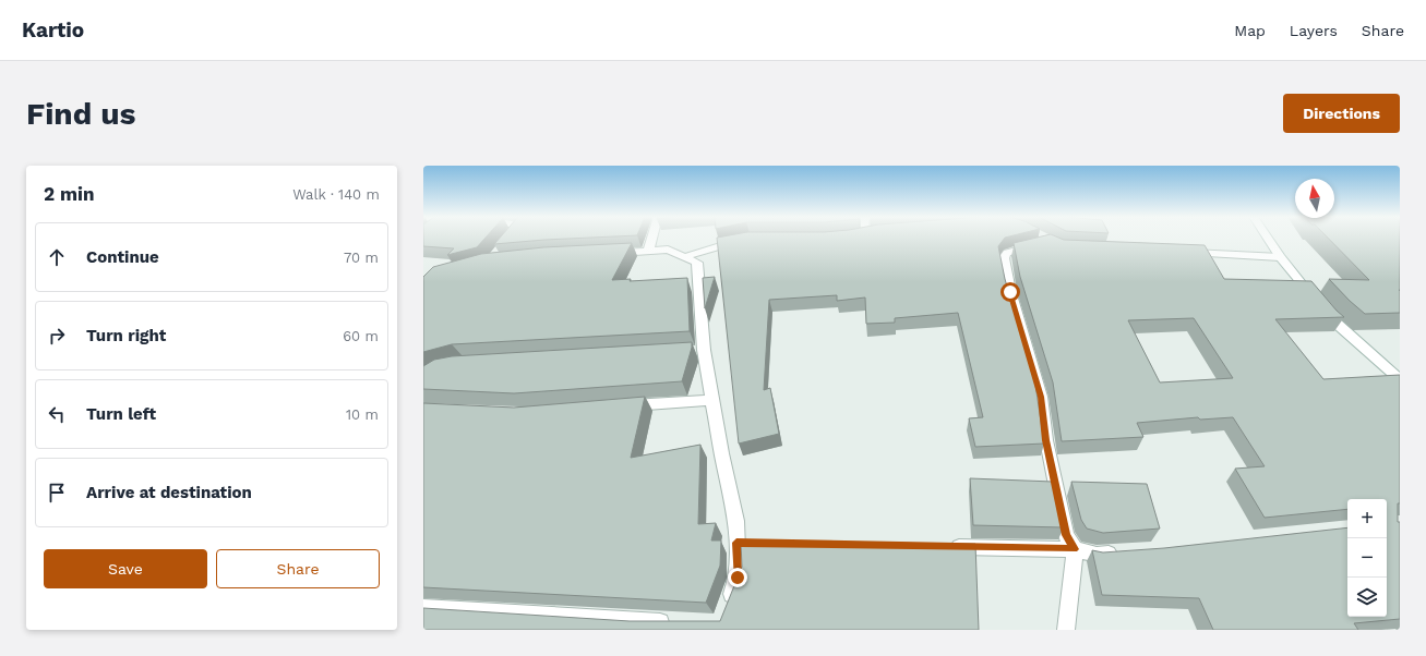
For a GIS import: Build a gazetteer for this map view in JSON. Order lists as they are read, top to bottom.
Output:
{
  "north": "top",
  "page": {
    "header": "Kartio",
    "nav": ["Map", "Layers", "Share"],
    "buttons": [
      "Directions",
      ["Save", "Share"]
    ],
    "title": "Find us",
    "heading": ["2 min", "Walk · 140 m"],
    "list": [
      ["Continue", "70 m"],
      ["Turn right", "60 m"],
      ["Turn left", "10 m"],
      "Arrive at destination"
    ],
    "map_buttons": ["+", "−"]
  }
}
